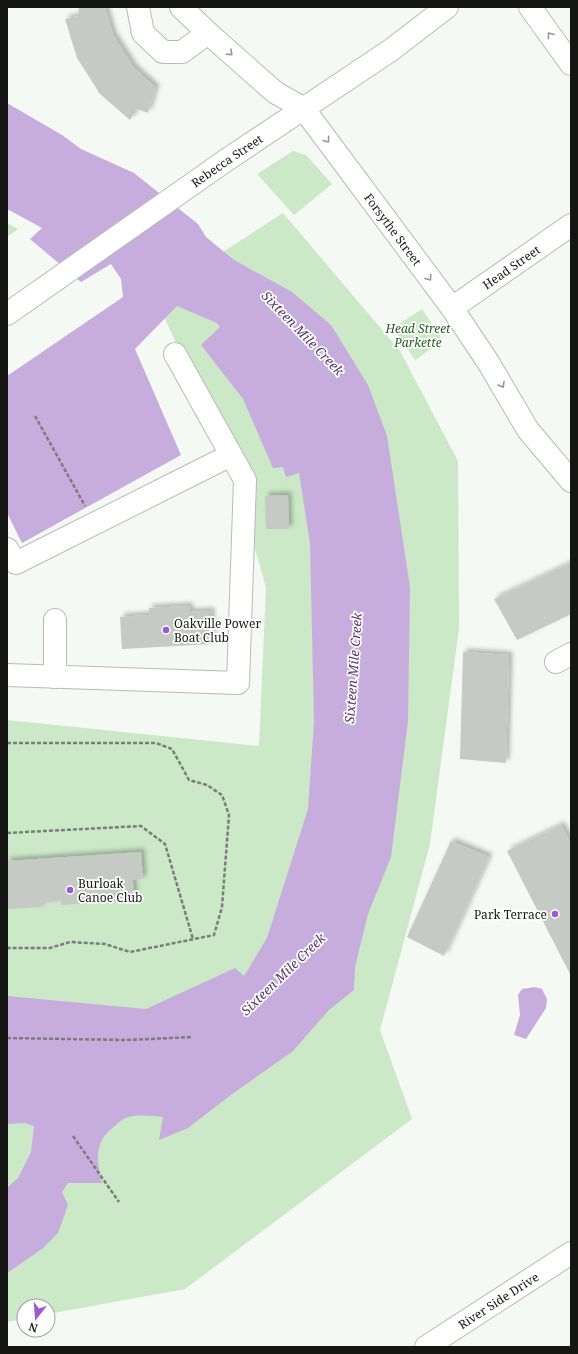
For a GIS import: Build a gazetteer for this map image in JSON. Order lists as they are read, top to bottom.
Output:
{
  "streets": {
    "street": [
      "Rebecca Street",
      "Forsythe Street",
      "Head Street",
      "River Side Drive"
    ]
  },
  "crossings": [
    ["Rebecca Street", "Forsythe Street"],
    ["Forsythe Street", "Head Street"]
  ],
  "one_way": ["Forsythe Street"],
  "water": ["Sixteen Mile Creek"],
  "parks": ["Head Street Parkette"],
  "places": ["Oakville Power Boat Club", "Burloak Canoe Club", "Park Terrace"],
  "north": "bottom"
}
